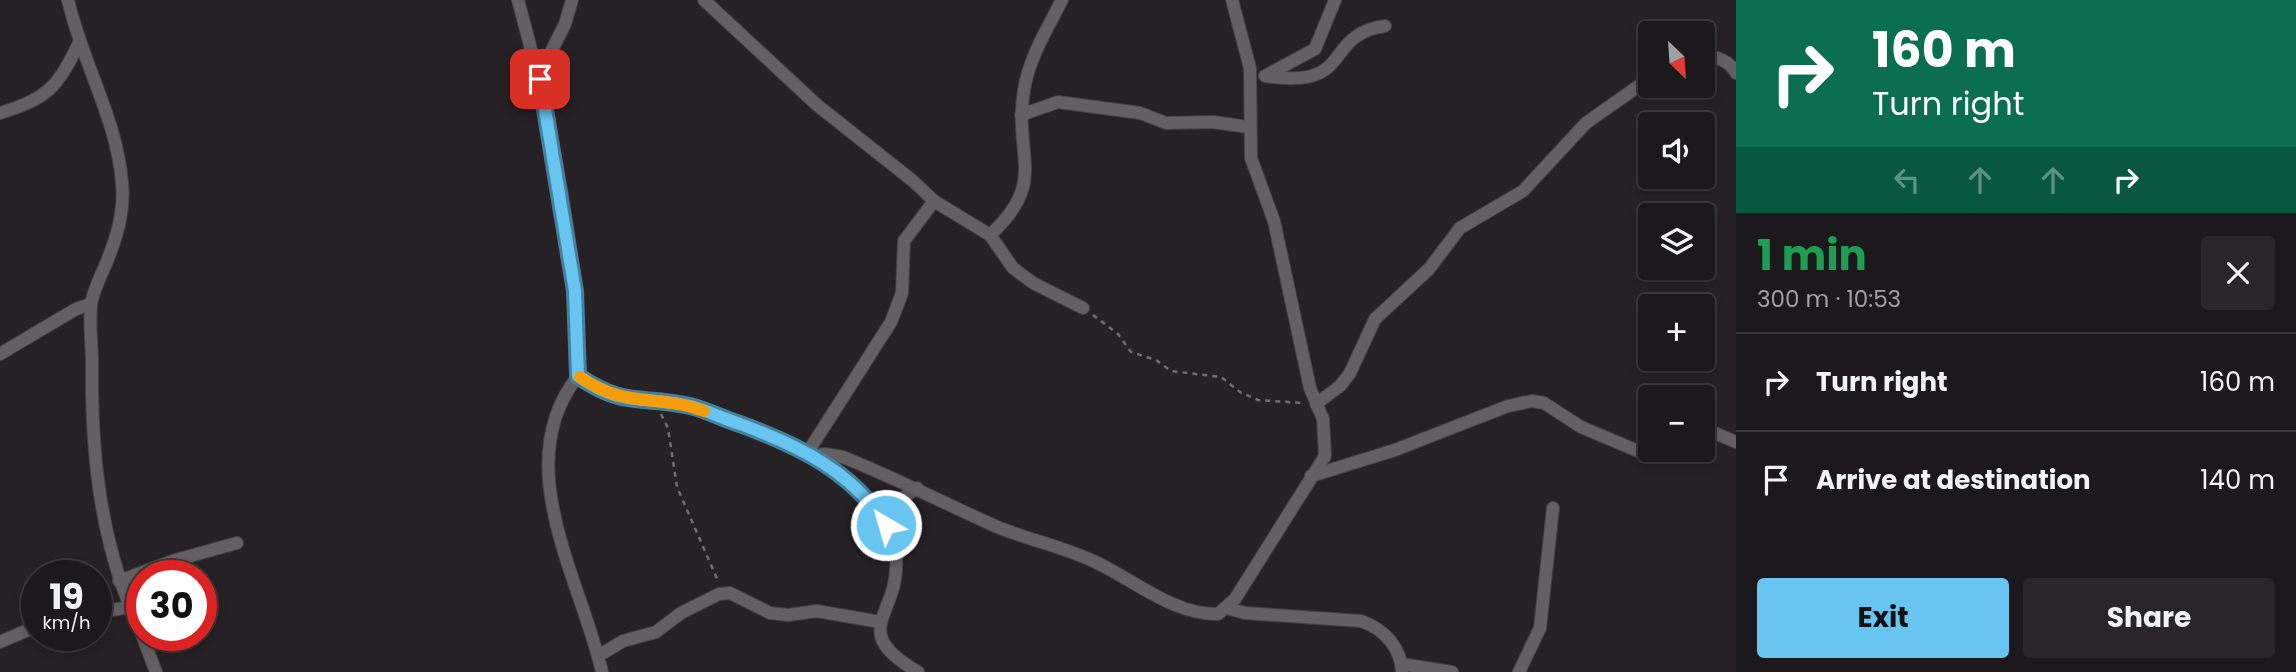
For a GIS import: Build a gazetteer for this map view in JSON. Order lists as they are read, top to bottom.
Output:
{
  "north": "bottom right",
  "page": {
    "turn": ["160 m", "Turn right"],
    "map_buttons": ["+", "−"],
    "heading": ["1 min", "300 m · 10:53"],
    "list": [
      {
        "name": "Turn right",
        "value": "160 m"
      },
      {
        "name": "Arrive at destination",
        "value": "140 m"
      }
    ],
    "speed": "19 km/h",
    "limit": "30",
    "buttons": ["Exit", "Share"]
  }
}
